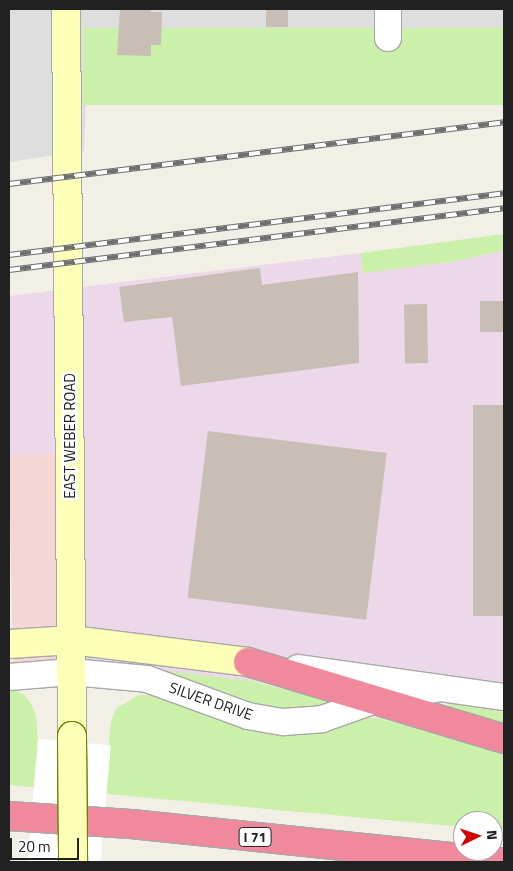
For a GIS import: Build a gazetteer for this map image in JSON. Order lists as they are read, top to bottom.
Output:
{
  "streets": {
    "highway": ["I 71"],
    "street": ["EAST WEBER ROAD", "SILVER DRIVE"]
  },
  "crossings": [
    ["EAST WEBER ROAD", "SILVER DRIVE"]
  ],
  "scale_bar": "20 m",
  "north": "right"
}
